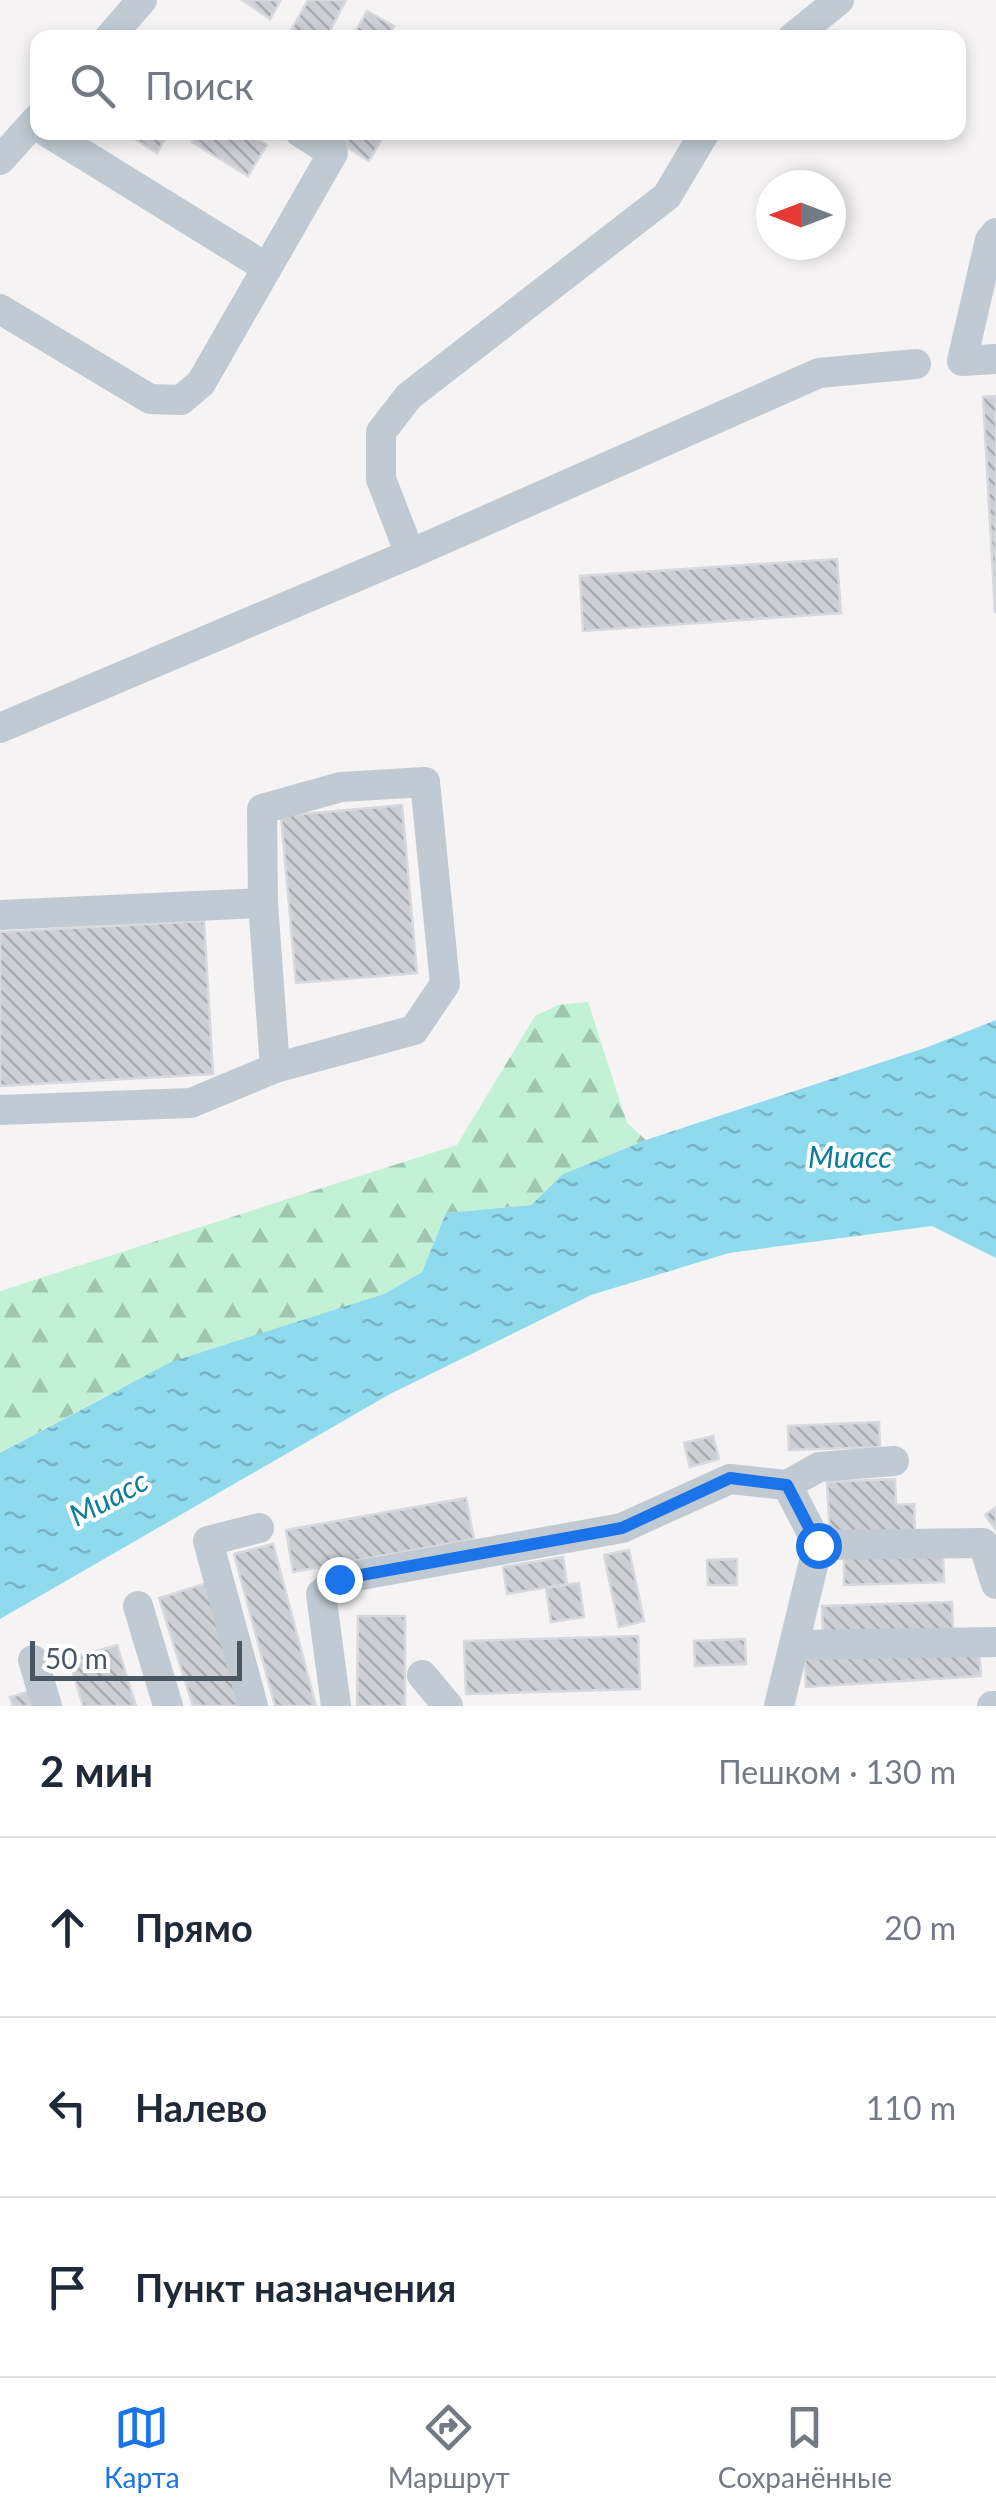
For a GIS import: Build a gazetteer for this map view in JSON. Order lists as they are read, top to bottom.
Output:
{
  "water": ["Миасс"],
  "scale_bar": "50 m",
  "north": "left",
  "page": {
    "search": "Поиск",
    "scale": "50 m",
    "heading": ["2 мин", "Пешком · 130 m"],
    "list": [
      ["Прямо", "20 m"],
      ["Налево", "110 m"],
      "Пункт назначения"
    ],
    "nav": ["Карта", "Маршрут", "Сохранённые"]
  }
}
